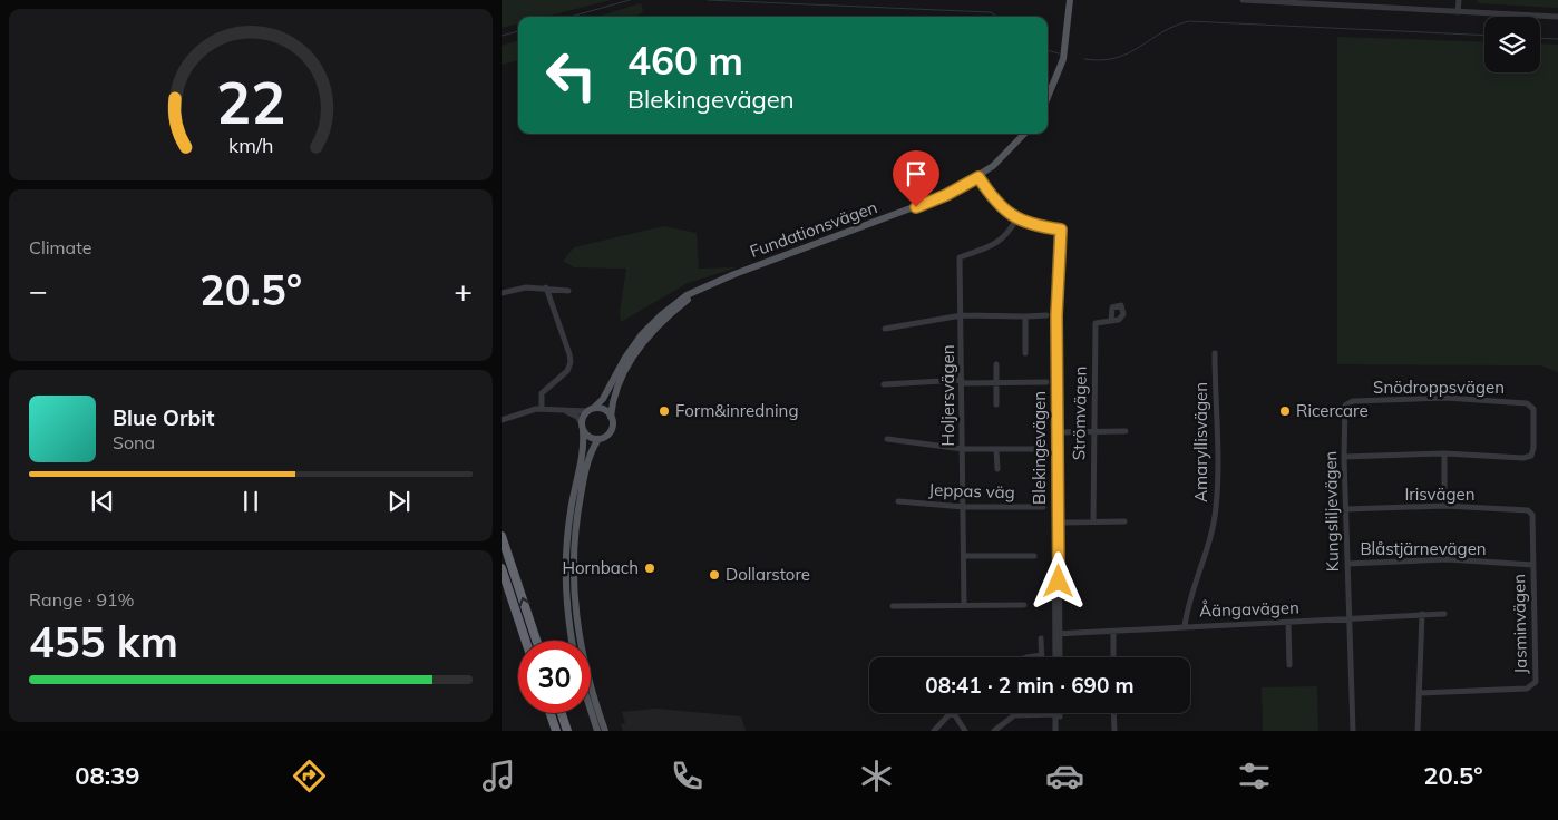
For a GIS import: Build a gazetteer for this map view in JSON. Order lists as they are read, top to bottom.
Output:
{
  "streets": {
    "main road": ["Fundationsvägen"],
    "street": [
      "Snödroppsvägen",
      "Holjersvägen",
      "Strömvägen",
      "Amaryllisvägen",
      "Blekingevägen",
      "Jeppas väg",
      "Irisvägen",
      "Kungsliljevägen",
      "Blåstjärnevägen",
      "Åängavägen",
      "Jasminvägen"
    ]
  },
  "crossings": [
    ["Fundationsvägen", "Blekingevägen"],
    ["Snödroppsvägen", "Kungsliljevägen"],
    ["Holjersvägen", "Blekingevägen"],
    ["Holjersvägen", "Jeppas väg"],
    ["Amaryllisvägen", "Åängavägen"],
    ["Blekingevägen", "Åängavägen"],
    ["Irisvägen", "Kungsliljevägen"],
    ["Irisvägen", "Jasminvägen"],
    ["Kungsliljevägen", "Blåstjärnevägen"],
    ["Kungsliljevägen", "Åängavägen"],
    ["Blåstjärnevägen", "Jasminvägen"]
  ],
  "places": [
    "Form&inredning",
    "Ricercare",
    "Hornbach",
    "Dollarstore"
  ],
  "page": {
    "turn": ["460 m", "Blekingevägen"],
    "tile": [
      "Climate",
      ["Range · 91%", "455 km"]
    ],
    "heat": ["−", "20.5°", "+"],
    "song": ["Blue Orbit", "Sona"],
    "limit": "30",
    "trip": "08:41 · 2 min · 690 m",
    "tabs": ["08:39", "20.5°"],
    "gauge": ["22", "km/h"]
  }
}
